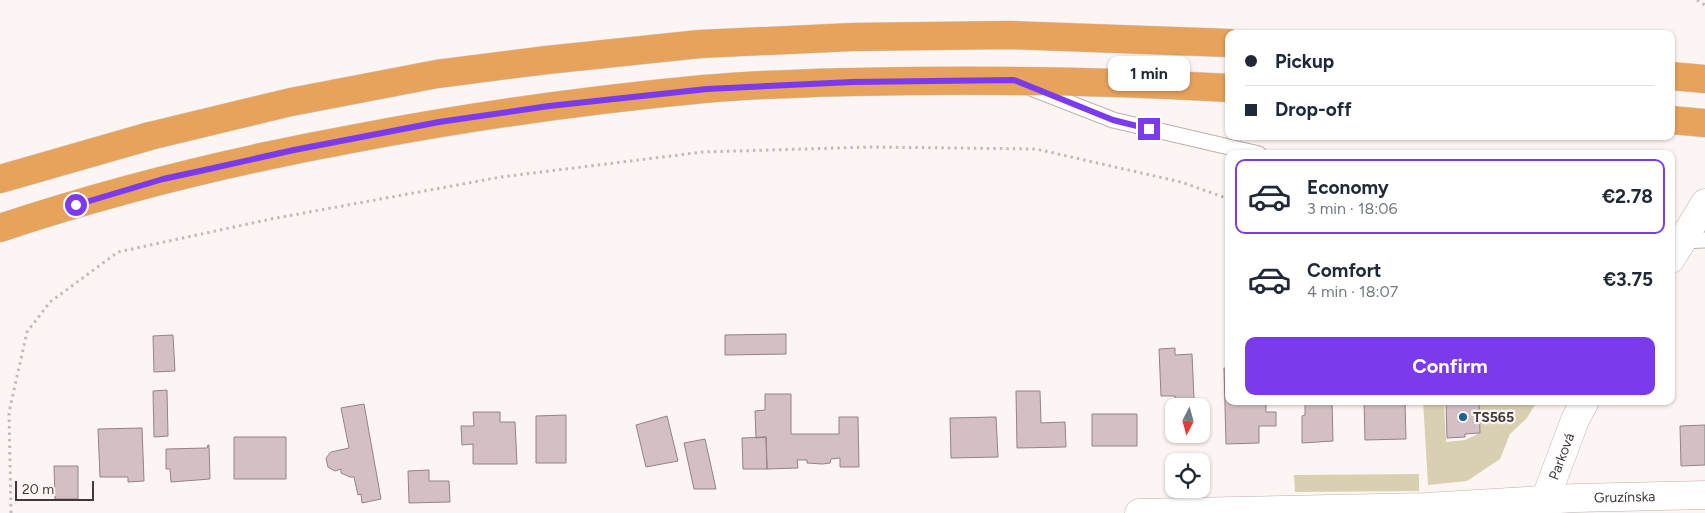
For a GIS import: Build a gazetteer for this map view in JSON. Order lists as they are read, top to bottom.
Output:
{
  "streets": {
    "street": ["Parková", "Gruzínska"]
  },
  "crossings": [
    ["Parková", "Gruzínska"]
  ],
  "places": ["TS565"],
  "scale_bar": "20 m",
  "north": "bottom",
  "page": {
    "banner": ["Pickup", "Drop-off"],
    "bubble": "1 min",
    "list": [
      {
        "name": "Economy",
        "note": "3 min · 18:06",
        "value": "€2.78"
      },
      {
        "name": "Comfort",
        "note": "4 min · 18:07",
        "value": "€3.75"
      }
    ],
    "buttons": "Confirm",
    "scale": "20 m"
  }
}
